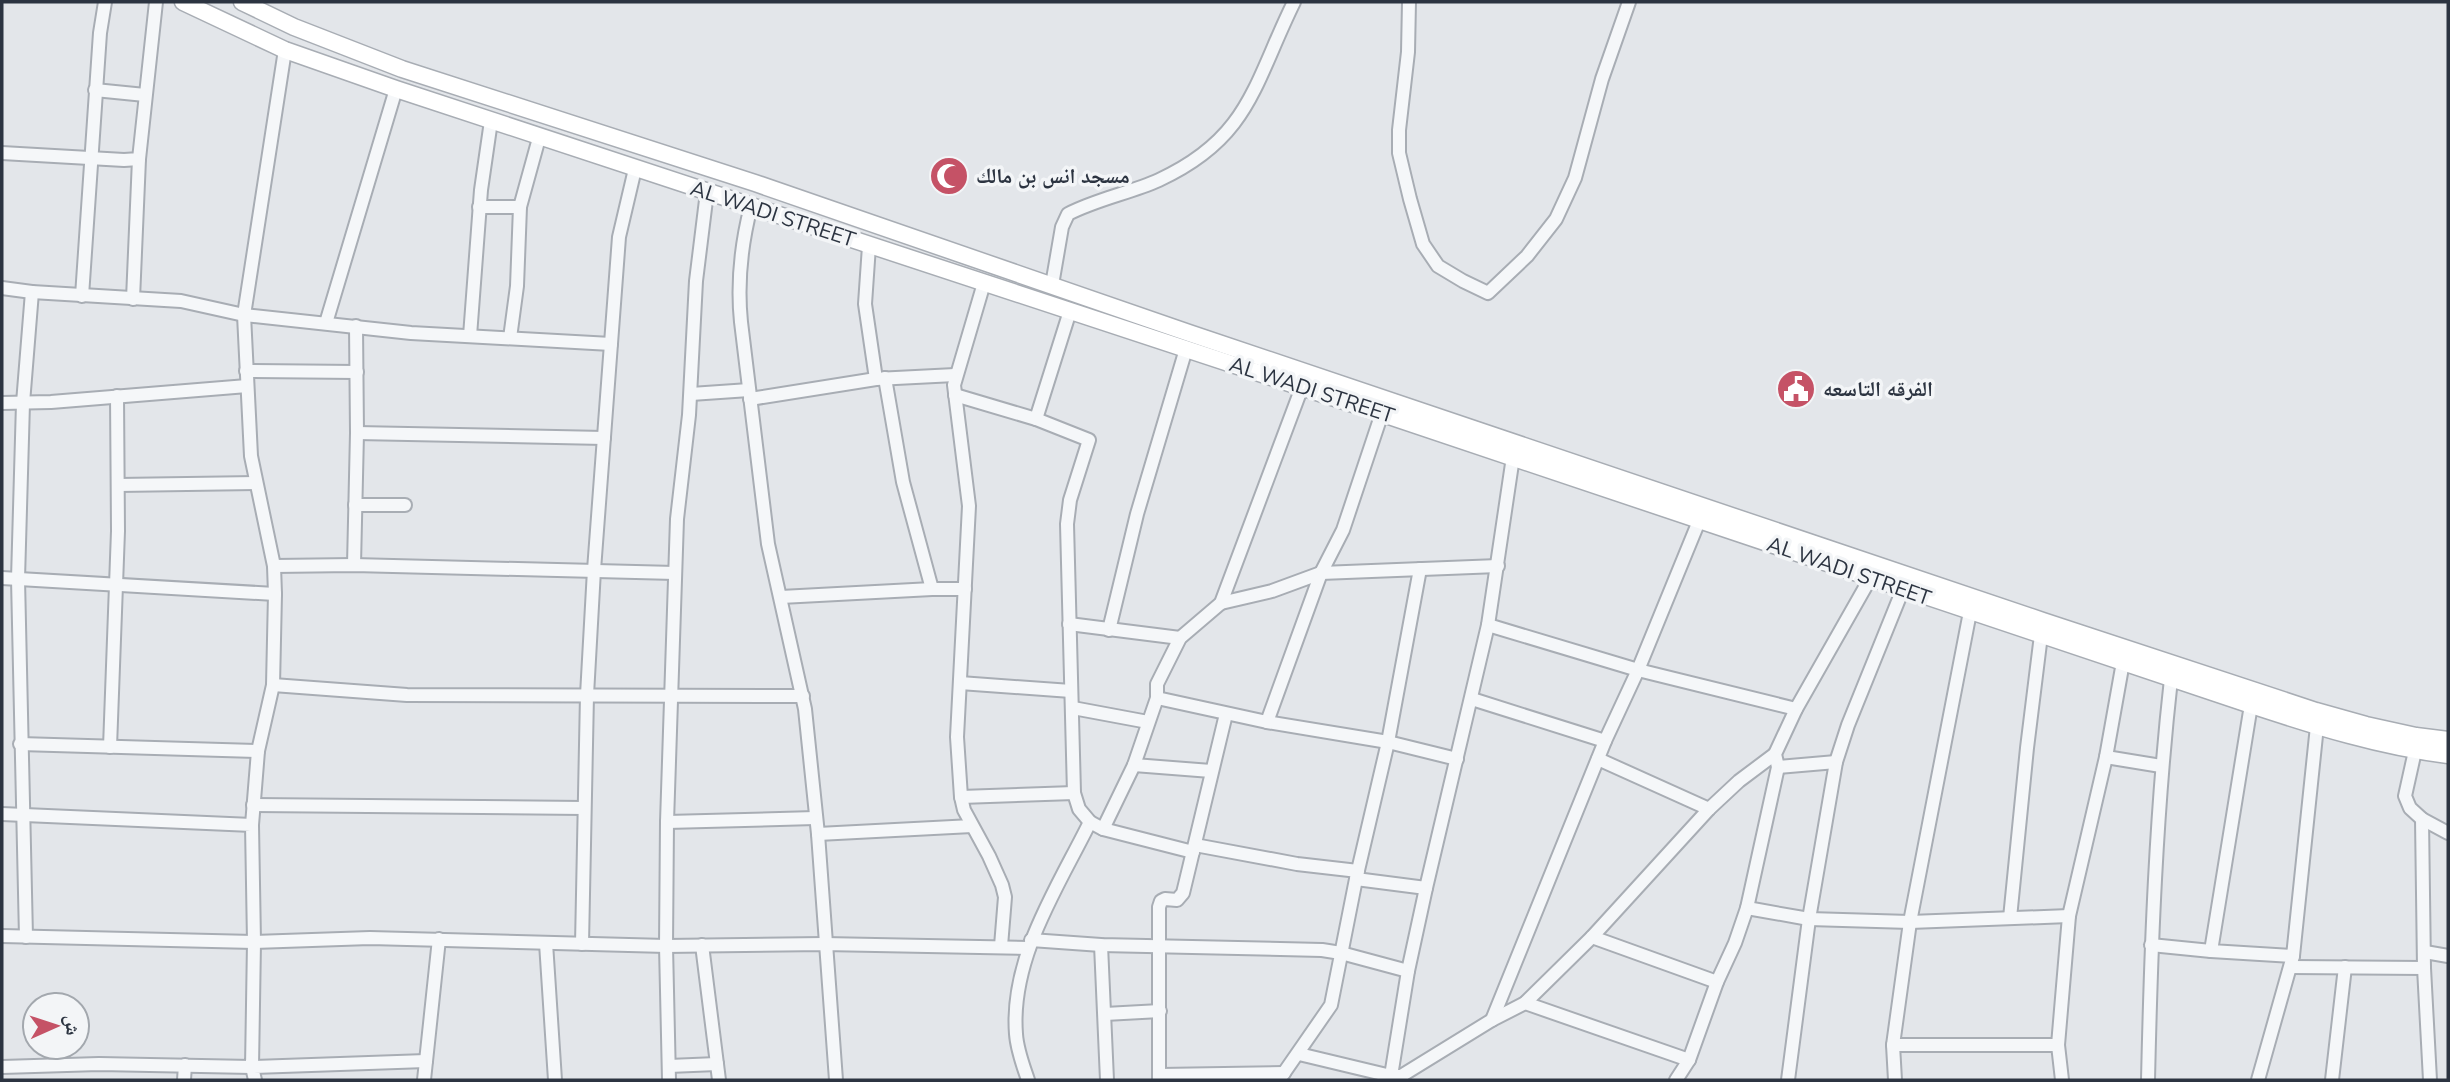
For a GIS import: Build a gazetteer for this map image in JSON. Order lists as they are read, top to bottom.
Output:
{
  "streets": {
    "main road": ["AL WADI STREET"]
  },
  "places": {
    "mosque": ["مسجد انس بن مالك"],
    "public building": ["الفرقه التاسعه"]
  },
  "north": "right"
}
